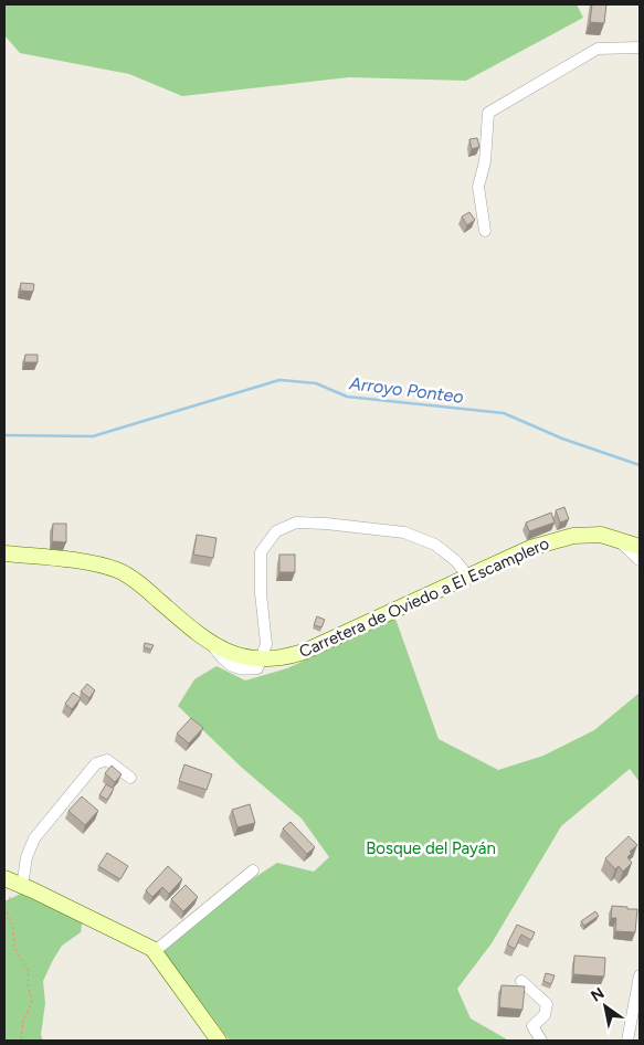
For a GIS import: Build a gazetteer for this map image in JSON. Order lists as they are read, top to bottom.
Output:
{
  "streets": {
    "street": ["Carretera de Oviedo a El Escamplero"]
  },
  "water": ["Arroyo Ponteo"],
  "parks": ["Bosque del Payán"],
  "north": "top left"
}
